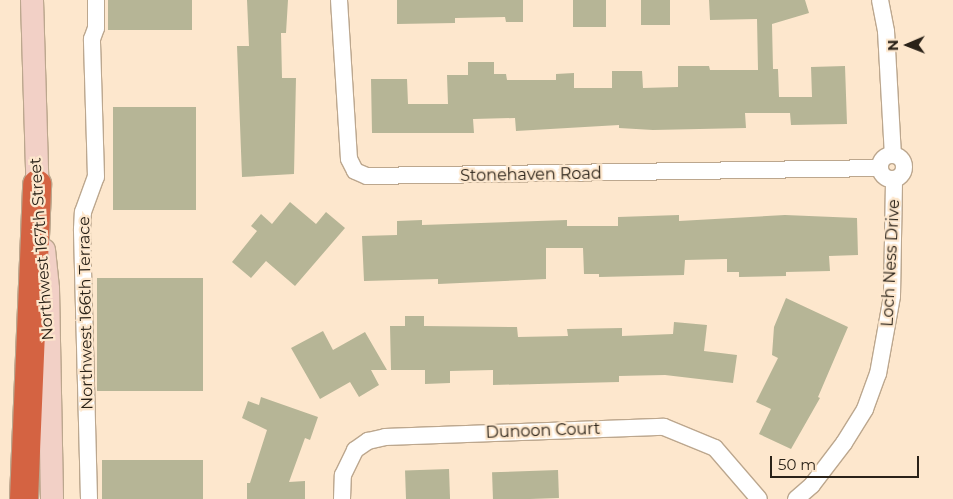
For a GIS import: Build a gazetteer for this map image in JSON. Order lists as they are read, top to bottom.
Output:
{
  "streets": {
    "street": [
      "Stonehaven Road",
      "Northwest 167th Street",
      "Loch Ness Drive",
      "Northwest 166th Terrace",
      "Dunoon Court"
    ]
  },
  "crossings": [
    ["Stonehaven Road", "Loch Ness Drive"]
  ],
  "scale_bar": "50 m",
  "north": "left"
}
